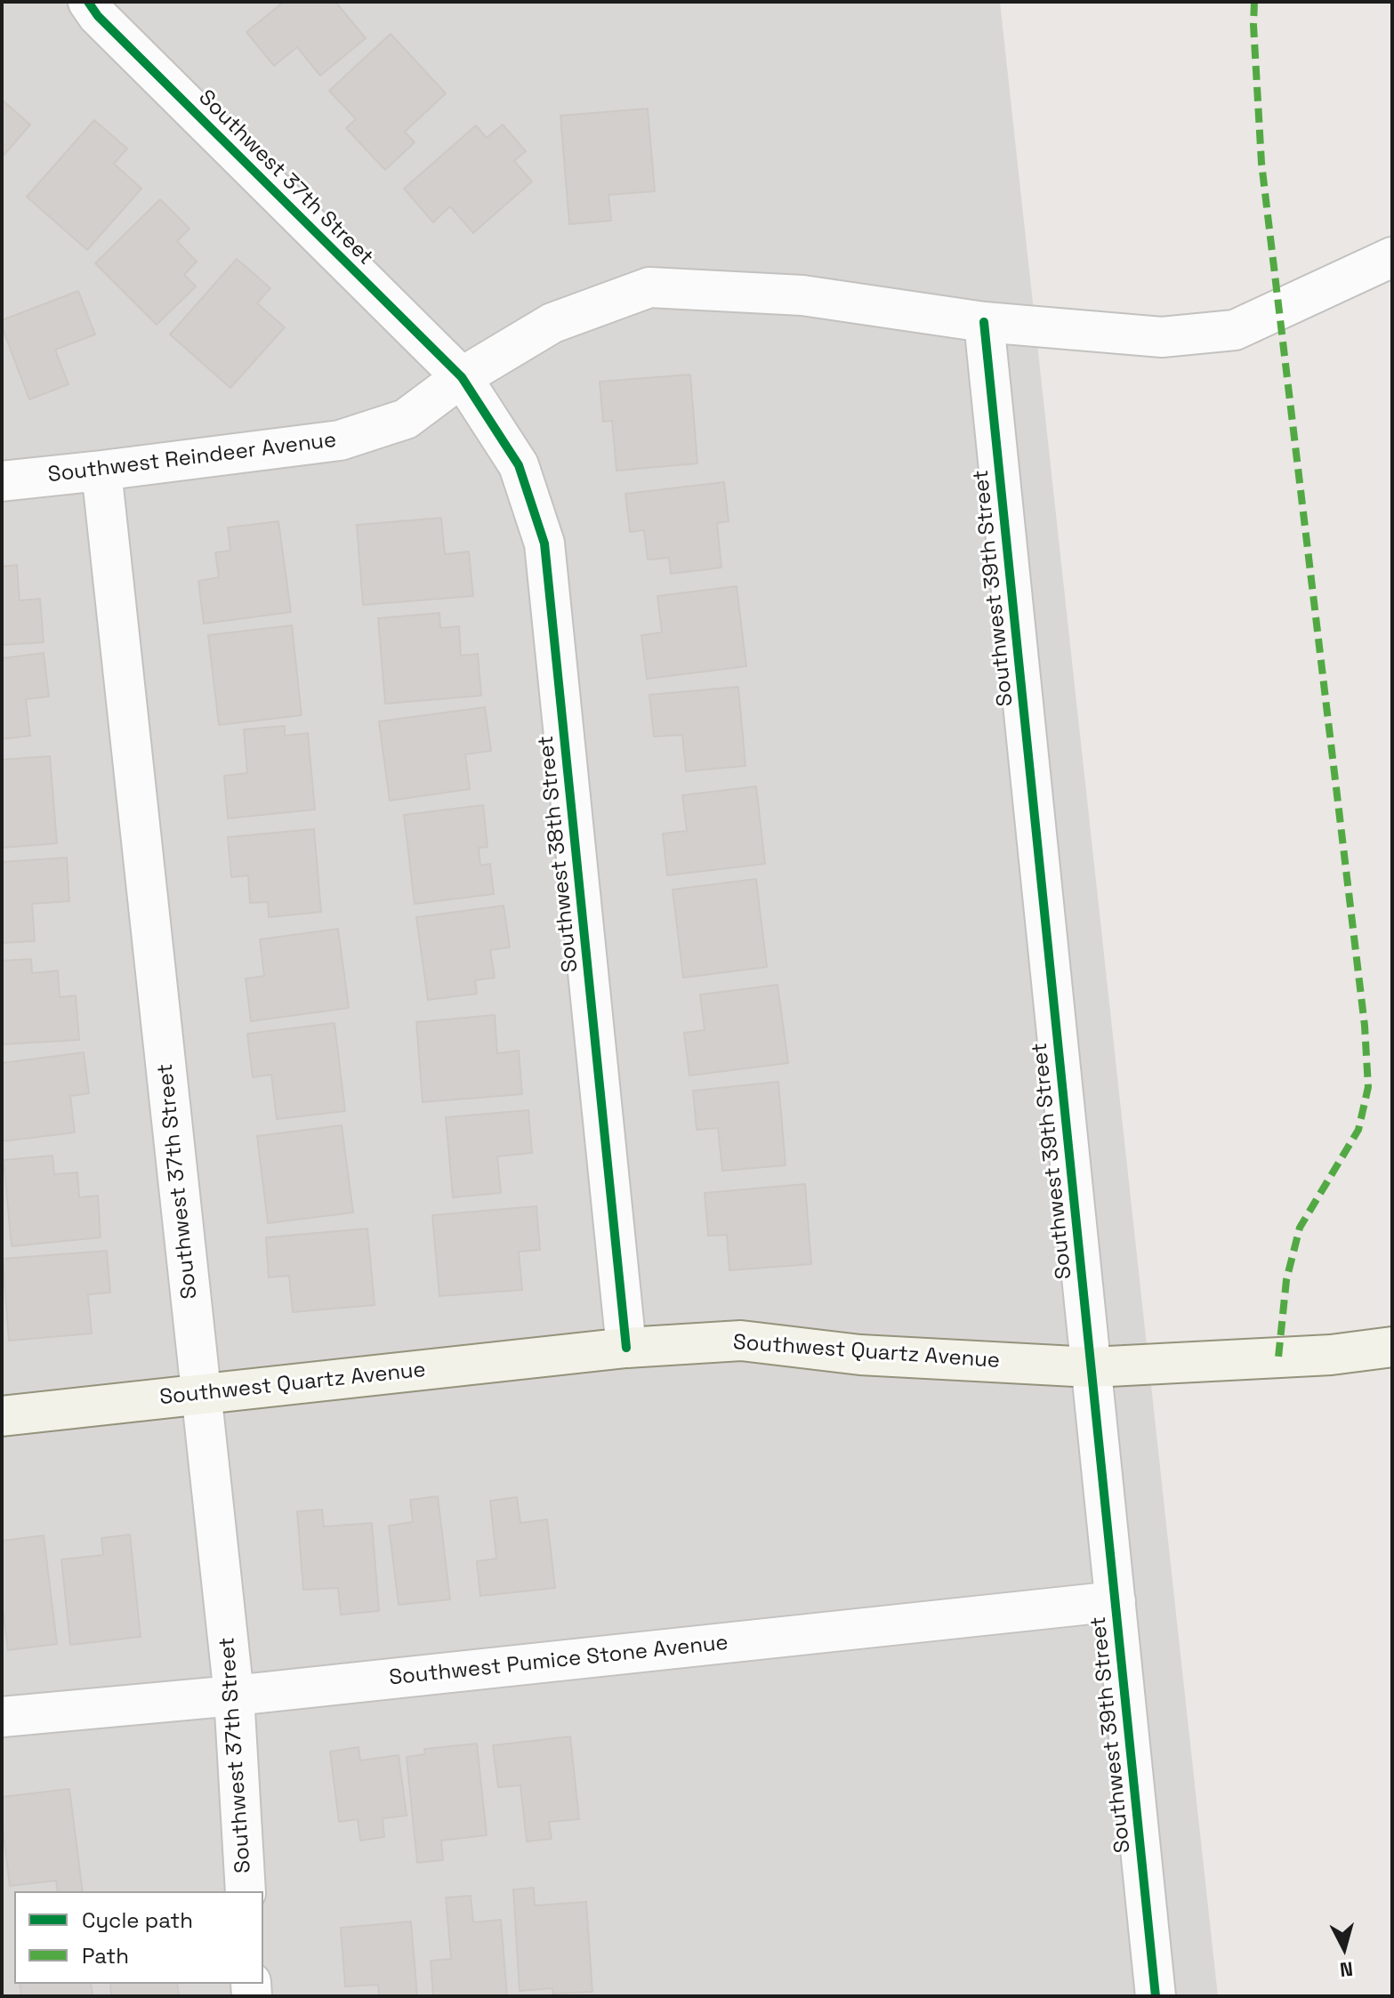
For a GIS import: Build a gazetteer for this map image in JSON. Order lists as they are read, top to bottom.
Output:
{
  "streets": {
    "street": [
      "Southwest 37th Street",
      "Southwest Reindeer Avenue",
      "Southwest 39th Street",
      "Southwest 38th Street",
      "Southwest Quartz Avenue",
      "Southwest Pumice Stone Avenue"
    ]
  },
  "crossings": [
    ["Southwest 37th Street", "Southwest Reindeer Avenue"],
    ["Southwest 37th Street", "Southwest 38th Street"],
    ["Southwest 37th Street", "Southwest Quartz Avenue"],
    ["Southwest 37th Street", "Southwest Pumice Stone Avenue"],
    ["Southwest Reindeer Avenue", "Southwest 39th Street"],
    ["Southwest Reindeer Avenue", "Southwest 38th Street"],
    ["Southwest 39th Street", "Southwest Quartz Avenue"],
    ["Southwest 39th Street", "Southwest Pumice Stone Avenue"],
    ["Southwest 38th Street", "Southwest Quartz Avenue"]
  ],
  "legend": ["Cycle path", "Path"],
  "north": "bottom"
}
